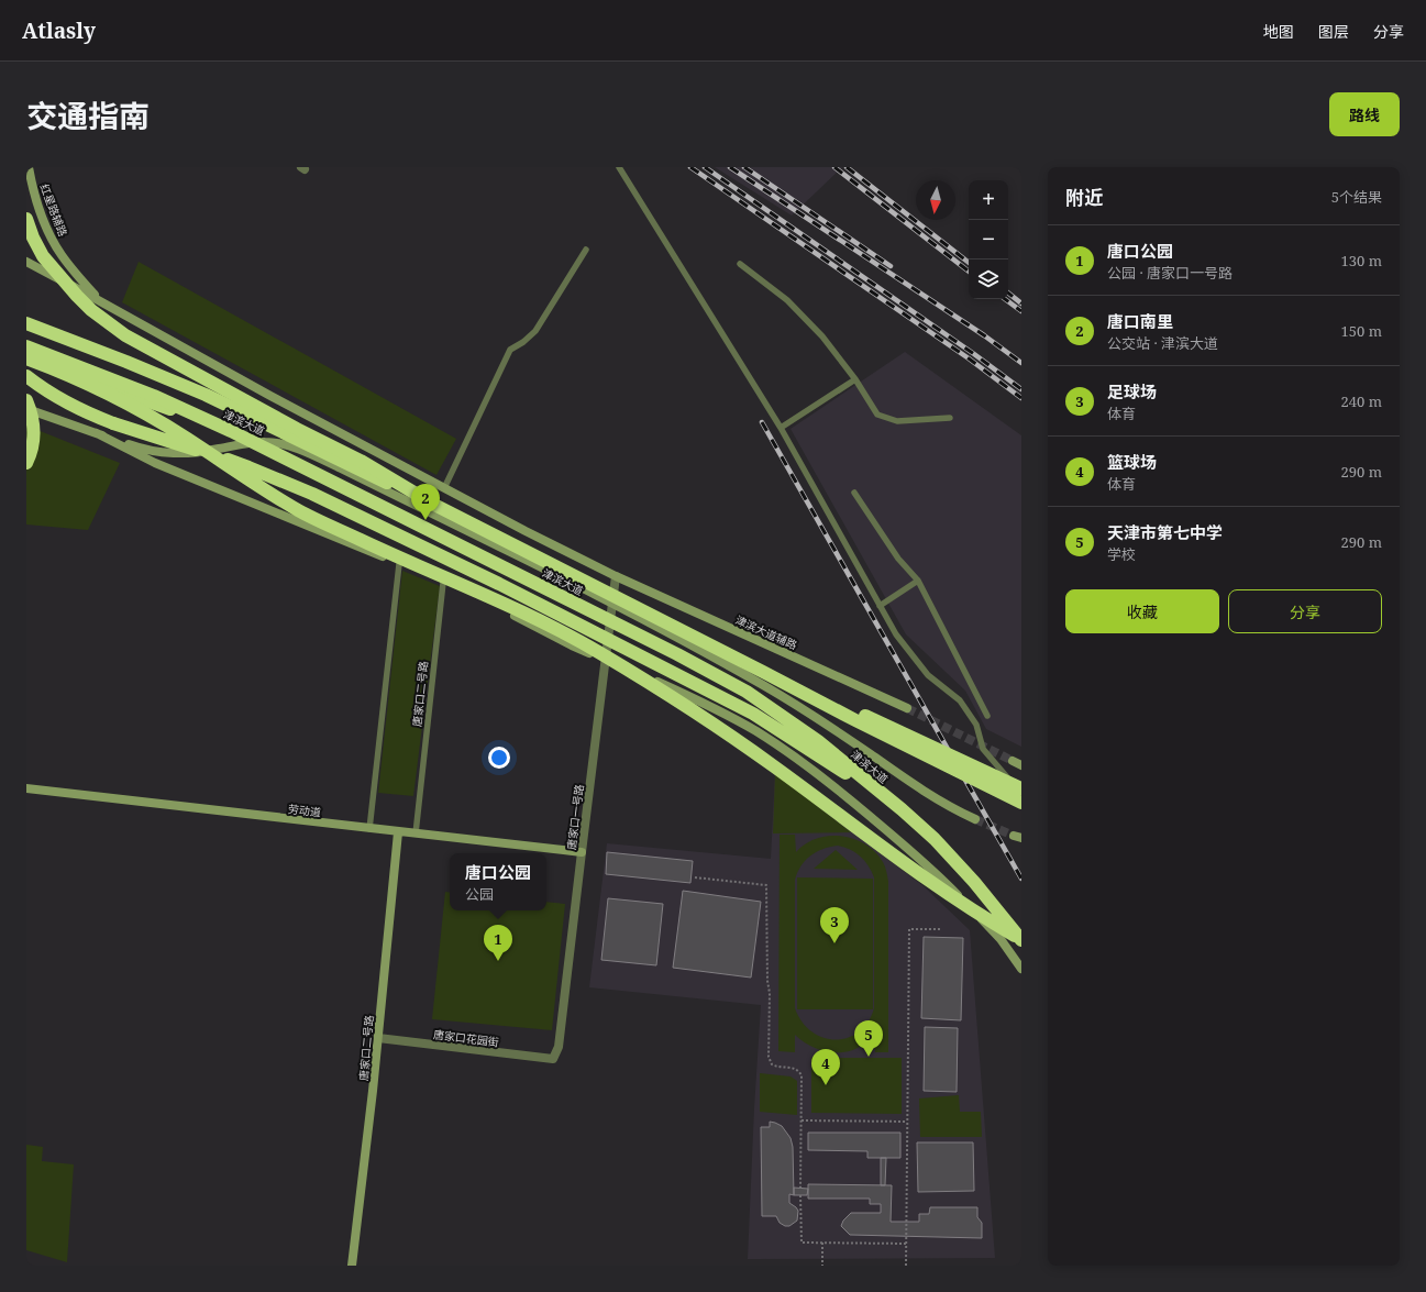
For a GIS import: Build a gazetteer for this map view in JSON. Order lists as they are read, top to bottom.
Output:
{
  "streets": {
    "highway": ["津滨大道"],
    "main road": [
      "红星路辅路",
      "津滨大道辅路",
      "唐家口二号路",
      "劳动道"
    ],
    "street": ["唐家口一号路", "唐家口花园街"]
  },
  "crossings": [
    ["红星路辅路", "津滨大道辅路"],
    ["津滨大道", "唐家口一号路"],
    ["津滨大道辅路", "唐家口一号路"],
    ["唐家口二号路", "劳动道"],
    ["唐家口二号路", "唐家口花园街"],
    ["劳动道", "唐家口一号路"],
    ["唐家口一号路", "唐家口花园街"]
  ],
  "north": "bottom",
  "page": {
    "header": "Atlasly",
    "nav": ["地图", "图层", "分享"],
    "title": "交通指南",
    "buttons": [
      "路线",
      ["收藏", "分享"]
    ],
    "heading": ["附近", "5个结果"],
    "map_buttons": ["+", "−"],
    "list": [
      {
        "mark": "1",
        "name": "唐口公园",
        "note": "公园 · 唐家口一号路",
        "value": "130 m"
      },
      {
        "mark": "2",
        "name": "唐口南里",
        "note": "公交站 · 津滨大道",
        "value": "150 m"
      },
      {
        "mark": "3",
        "name": "足球场",
        "note": "体育",
        "value": "240 m"
      },
      {
        "mark": "4",
        "name": "篮球场",
        "note": "体育",
        "value": "290 m"
      },
      {
        "mark": "5",
        "name": "天津市第七中学",
        "note": "学校",
        "value": "290 m"
      }
    ],
    "pins": [
      "2",
      "3",
      "1",
      "5",
      "4"
    ],
    "popup": ["唐口公园", "公园"]
  }
}
